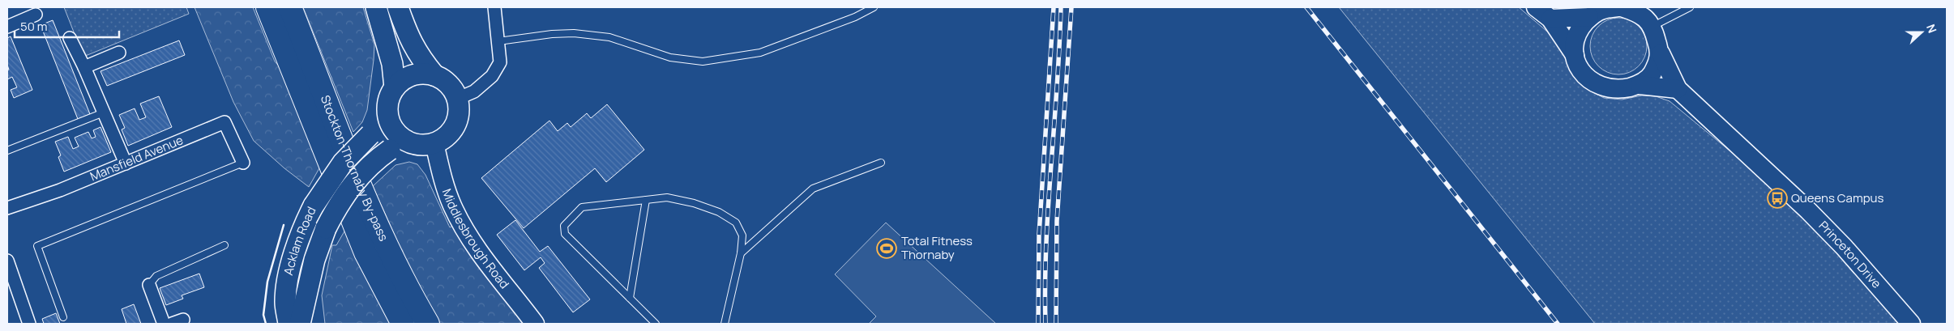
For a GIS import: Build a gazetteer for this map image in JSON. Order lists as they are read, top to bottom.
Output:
{
  "streets": {
    "highway": ["Stockton-Thornaby By-pass"],
    "main road": ["Acklam Road"],
    "street": ["Mansfield Avenue", "Middlesbrough Road", "Princeton Drive"]
  },
  "crossings": [
    ["Middlesbrough Road", "Acklam Road"]
  ],
  "places": {
    "bus stop": ["Queens Campus"],
    "sports": ["Total Fitness Thornaby"]
  },
  "scale_bar": "50 m",
  "north": "right"
}
